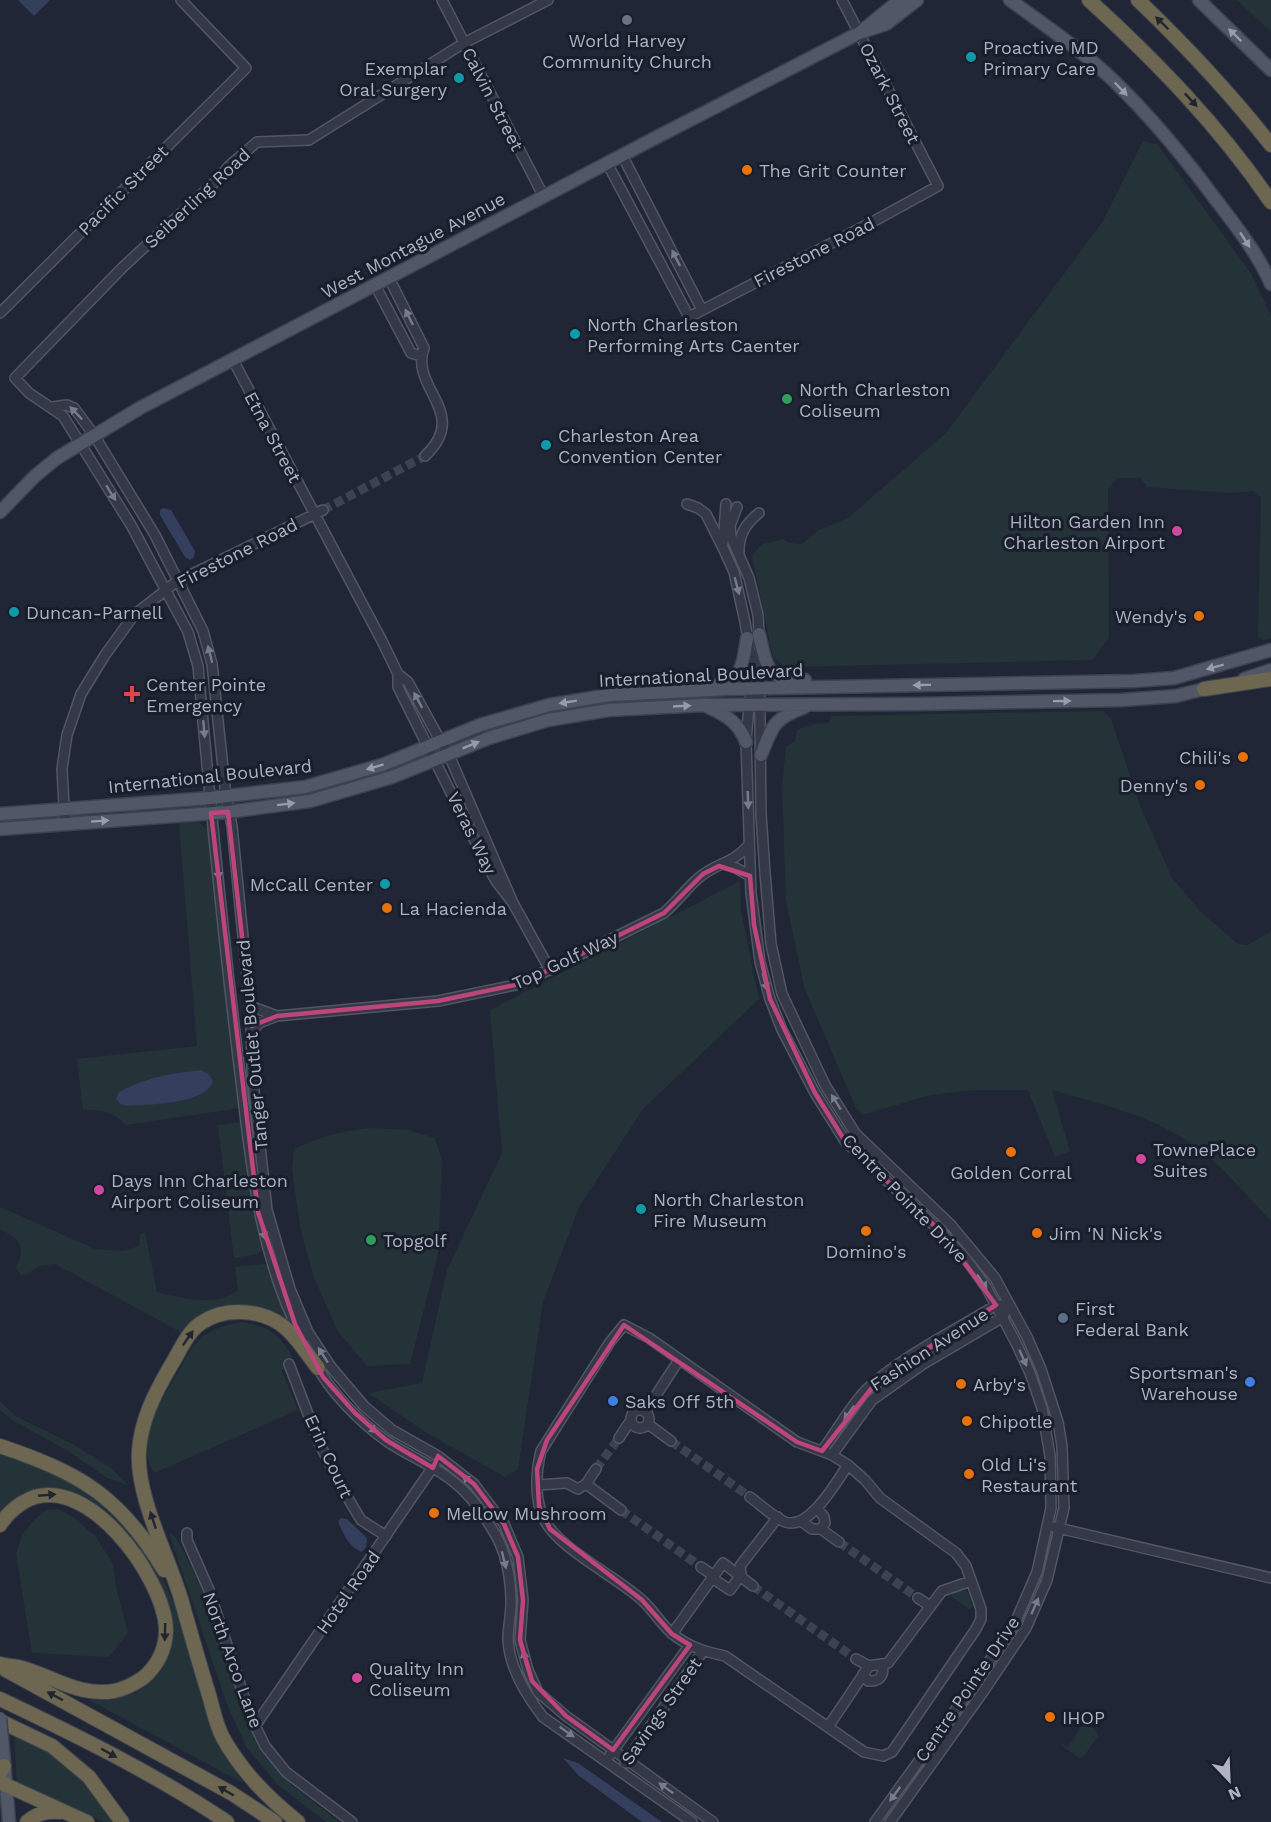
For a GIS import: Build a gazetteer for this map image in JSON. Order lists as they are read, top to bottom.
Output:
{
  "streets": {
    "main road": ["West Montague Avenue", "International Boulevard"],
    "street": [
      "Ozark Street",
      "Calvin Street",
      "Pacific Street",
      "Seiberling Road",
      "Firestone Road",
      "Etna Street",
      "Veras Way",
      "Top Golf Way",
      "Tanger Outlet Boulevard",
      "Centre Pointe Drive",
      "Fashion Avenue",
      "Erin Court",
      "Hotel Road",
      "North Arco Lane",
      "Savings Street"
    ]
  },
  "crossings": [
    ["Ozark Street", "West Montague Avenue"],
    ["Ozark Street", "Firestone Road"],
    ["Calvin Street", "Seiberling Road"],
    ["Calvin Street", "West Montague Avenue"],
    ["Seiberling Road", "West Montague Avenue"],
    ["Seiberling Road", "Tanger Outlet Boulevard"],
    ["West Montague Avenue", "Firestone Road"],
    ["West Montague Avenue", "Etna Street"],
    ["West Montague Avenue", "Tanger Outlet Boulevard"],
    ["Firestone Road", "Etna Street"],
    ["Firestone Road", "International Boulevard"],
    ["Firestone Road", "Tanger Outlet Boulevard"],
    ["Etna Street", "Veras Way"],
    ["International Boulevard", "Veras Way"],
    ["International Boulevard", "Tanger Outlet Boulevard"],
    ["International Boulevard", "Centre Pointe Drive"],
    ["Veras Way", "Top Golf Way"],
    ["Top Golf Way", "Tanger Outlet Boulevard"],
    ["Top Golf Way", "Centre Pointe Drive"],
    ["Tanger Outlet Boulevard", "Hotel Road"],
    ["Tanger Outlet Boulevard", "Savings Street"],
    ["Centre Pointe Drive", "Fashion Avenue"],
    ["Erin Court", "Hotel Road"],
    ["Hotel Road", "North Arco Lane"]
  ],
  "places": {
    "other": [
      "World Harvey Community Church",
      "Proactive MD Primary Care",
      "Exemplar Oral Surgery",
      "The Grit Counter",
      "North Charleston Performing Arts Caenter",
      "North Charleston Coliseum",
      "Charleston Area Convention Center",
      "Hilton Garden Inn Charleston Airport",
      "Duncan-Parnell",
      "Wendy's",
      "Chili's",
      "Denny's",
      "McCall Center",
      "La Hacienda",
      "Golden Corral",
      "TownePlace Suites",
      "Days Inn Charleston Airport Coliseum",
      "North Charleston Fire Museum",
      "Domino's",
      "Jim 'N Nick's",
      "Topgolf",
      "First Federal Bank",
      "Sportsman's Warehouse",
      "Arby's",
      "Saks Off 5th",
      "Chipotle",
      "Old Li's Restaurant",
      "Mellow Mushroom",
      "Quality Inn Coliseum",
      "IHOP"
    ],
    "health": ["Center Pointe Emergency"]
  },
  "north": "bottom right"
}
